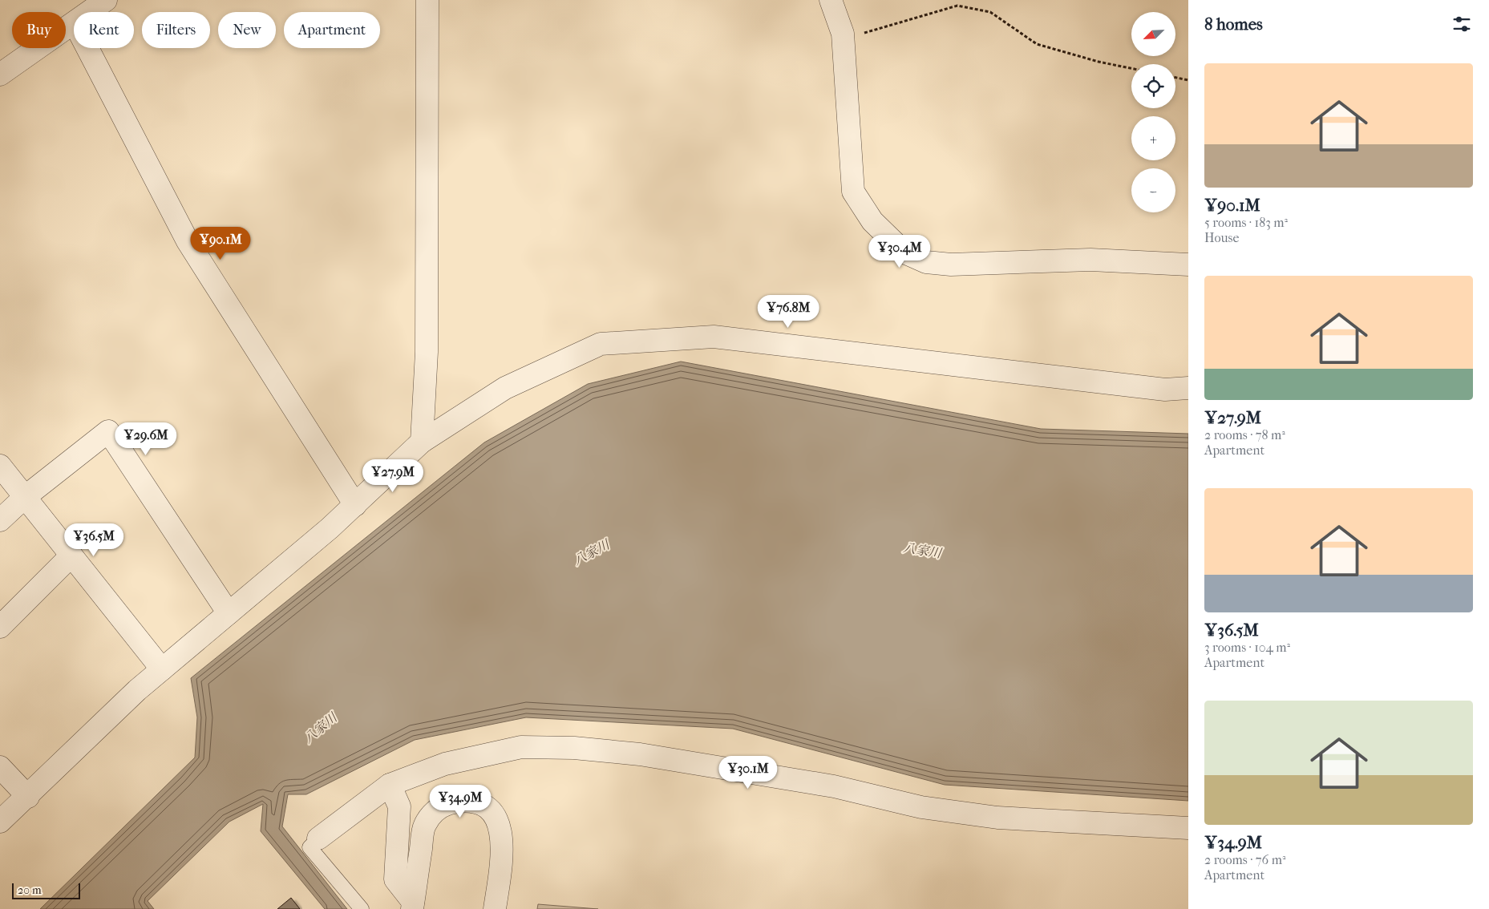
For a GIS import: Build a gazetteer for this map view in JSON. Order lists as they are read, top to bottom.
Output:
{
  "water": ["八家川"],
  "scale_bar": "20 m",
  "north": "bottom left",
  "page": {
    "heading": "8 homes",
    "map_buttons": ["+", "−"],
    "chip": [
      "Buy",
      "Rent",
      "Filters",
      "New",
      "Apartment"
    ],
    "list": [
      {
        "name": "¥90.1M",
        "note": "5 rooms · 183 m² · House"
      },
      {
        "name": "¥27.9M",
        "note": "2 rooms · 78 m² · Apartment"
      },
      {
        "name": "¥36.5M",
        "note": "3 rooms · 104 m² · Apartment"
      },
      {
        "name": "¥34.9M",
        "note": "2 rooms · 76 m² · Apartment"
      }
    ],
    "price": [
      "¥90.1M",
      "¥30.4M",
      "¥76.8M",
      "¥29.6M",
      "¥27.9M",
      "¥36.5M",
      "¥30.1M",
      "¥34.9M"
    ],
    "scale": "20 m"
  }
}
